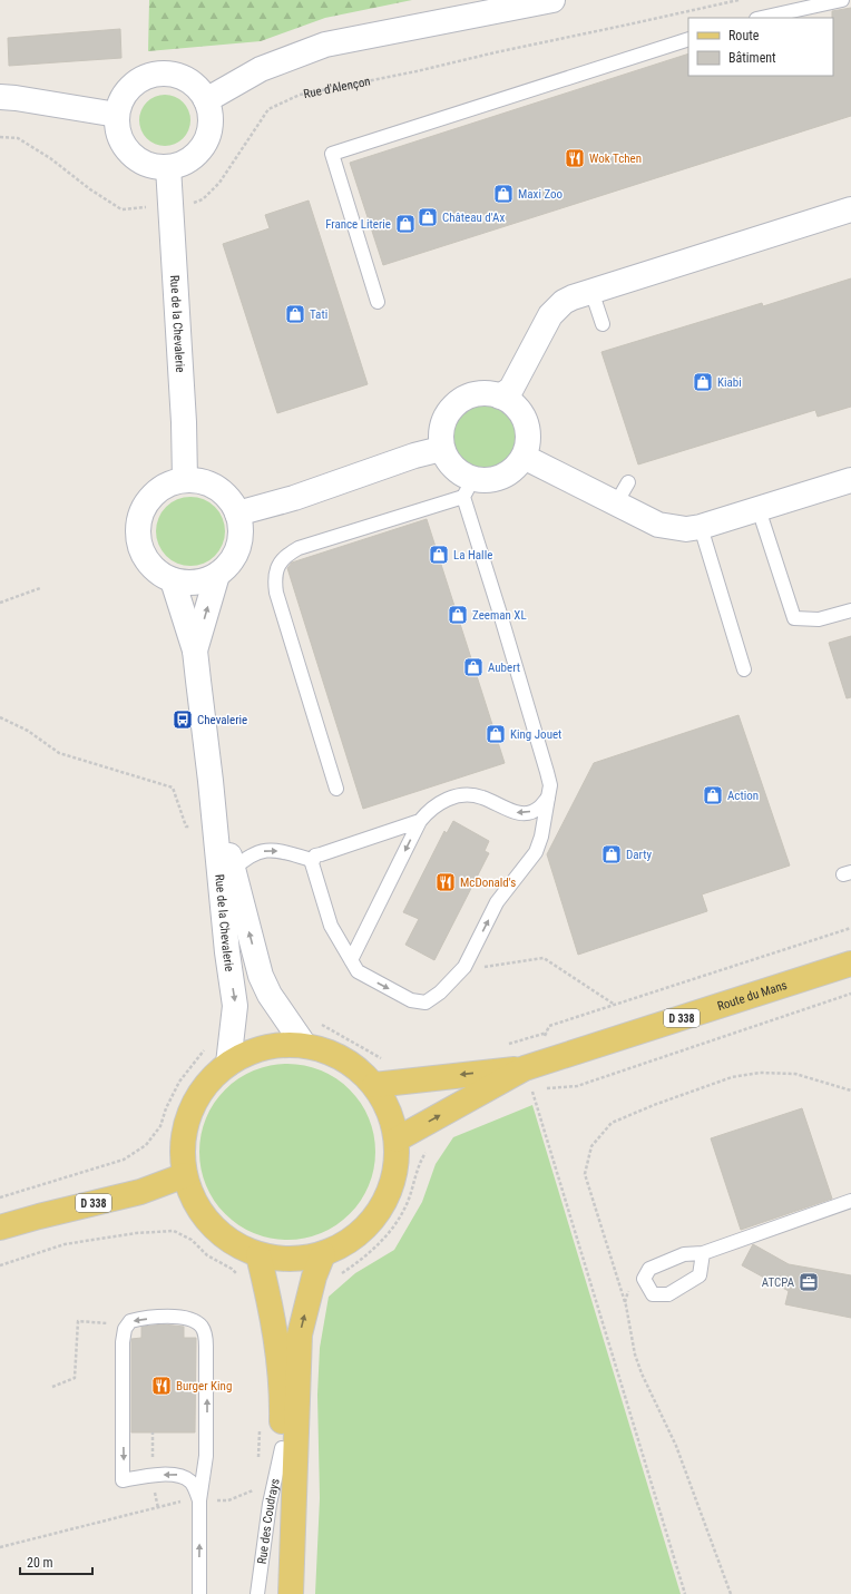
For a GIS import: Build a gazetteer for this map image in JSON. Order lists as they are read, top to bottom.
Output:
{
  "streets": {
    "main road": ["Route du Mans", "D 338"],
    "street": ["Rue de la Chevalerie"],
    "lane": ["Rue des Coudrays"],
    "path": ["Rue d'Alençon"]
  },
  "crossings": [
    ["Rue d'Alençon", "Rue de la Chevalerie"]
  ],
  "places": {
    "restaurant": ["Wok Tchen", "McDonald's", "Burger King"],
    "shop": [
      "Maxi Zoo",
      "Château d'Ax",
      "France Literie",
      "Tati",
      "Kiabi",
      "La Halle",
      "Zeeman XL",
      "Aubert",
      "King Jouet",
      "Action",
      "Darty"
    ],
    "bus stop": ["Chevalerie"],
    "office": ["ATCPA"]
  },
  "legend": ["Route", "Bâtiment"],
  "scale_bar": "20 m"
}
